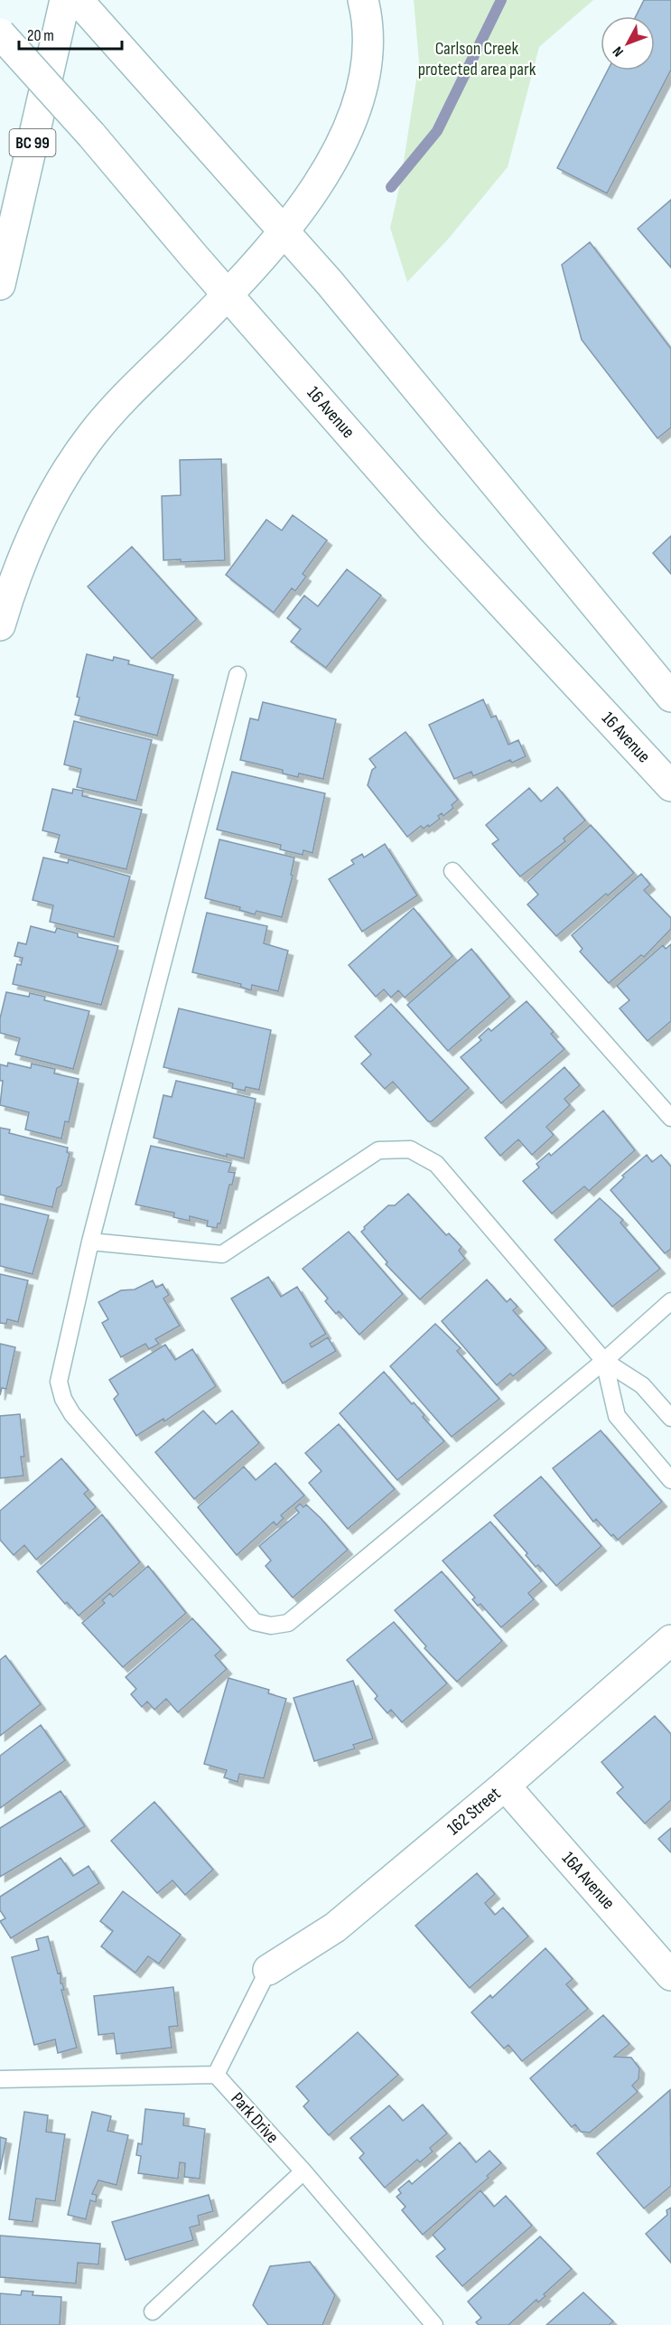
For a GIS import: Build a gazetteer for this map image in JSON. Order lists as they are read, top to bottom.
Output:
{
  "streets": {
    "main road": [
      "BC 99",
      "16 Avenue",
      "162 Street",
      "16A Avenue"
    ],
    "lane": ["Park Drive"]
  },
  "crossings": [
    ["162 Street", "16A Avenue"]
  ],
  "parks": ["Carlson Creek protected area park"],
  "scale_bar": "20 m",
  "north": "bottom left"
}
